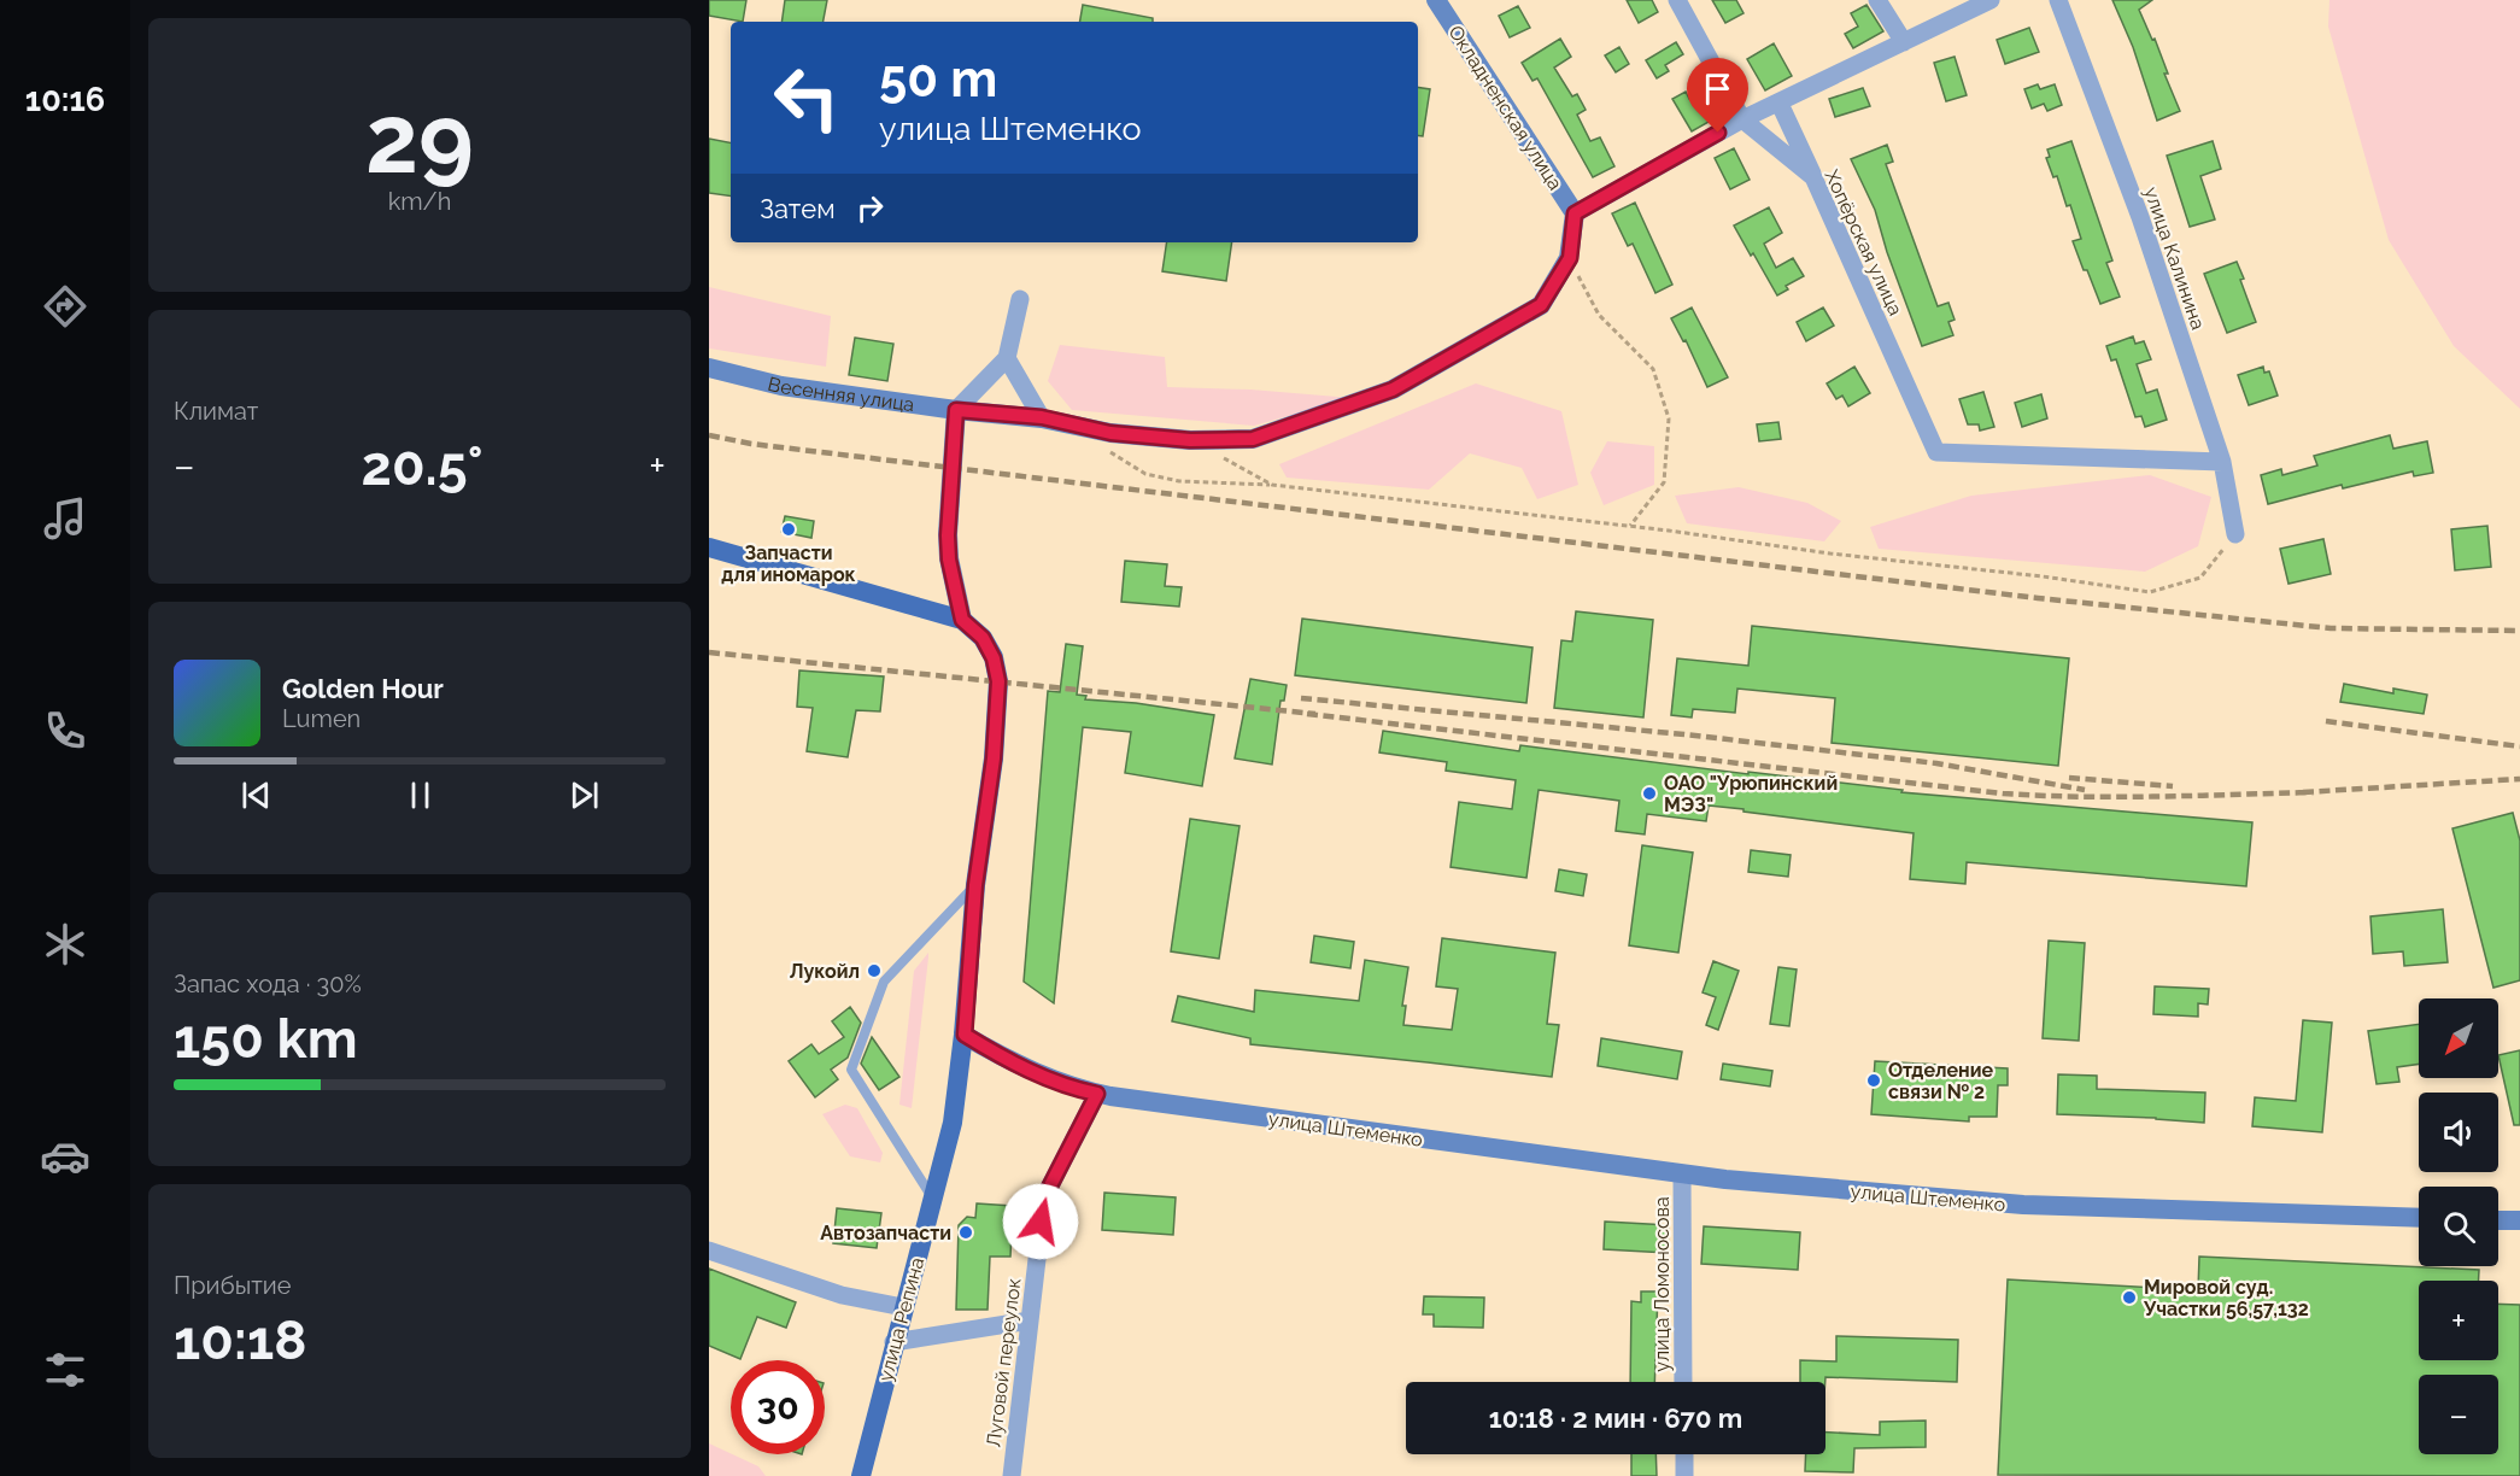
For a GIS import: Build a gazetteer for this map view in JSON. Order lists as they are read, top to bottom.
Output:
{
  "streets": {
    "main road": [
      "Окладненская улица",
      "Весенняя улица",
      "улица Штеменко",
      "улица Репина"
    ],
    "street": [
      "Хопёрская улица",
      "улица Калинина",
      "улица Ломоносова",
      "Луговой переулок"
    ]
  },
  "crossings": [
    ["Хопёрская улица", "улица Калинина"],
    ["улица Штеменко", "улица Ломоносова"],
    ["улица Штеменко", "улица Репина"],
    ["улица Штеменко", "Луговой переулок"]
  ],
  "places": [
    "Запчасти для иномарок",
    "ОАО \"Урюпинский МЭЗ\"",
    "Лукойл",
    "Отделение связи № 2",
    "Автозапчасти",
    "Мировой суд. Участки 56,57,132"
  ],
  "north": "bottom left",
  "page": {
    "tabs": "10:16",
    "tile": [
      ["29", "km/h"],
      "Климат",
      ["Запас хода · 30%", "150 km"],
      ["Прибытие", "10:18"]
    ],
    "turn": ["50 m", "улица Штеменко"],
    "then": "Затем",
    "heat": ["−", "20.5°", "+"],
    "song": ["Golden Hour", "Lumen"],
    "map_buttons": ["+", "−"],
    "limit": "30",
    "trip": "10:18 · 2 мин · 670 m"
  }
}
